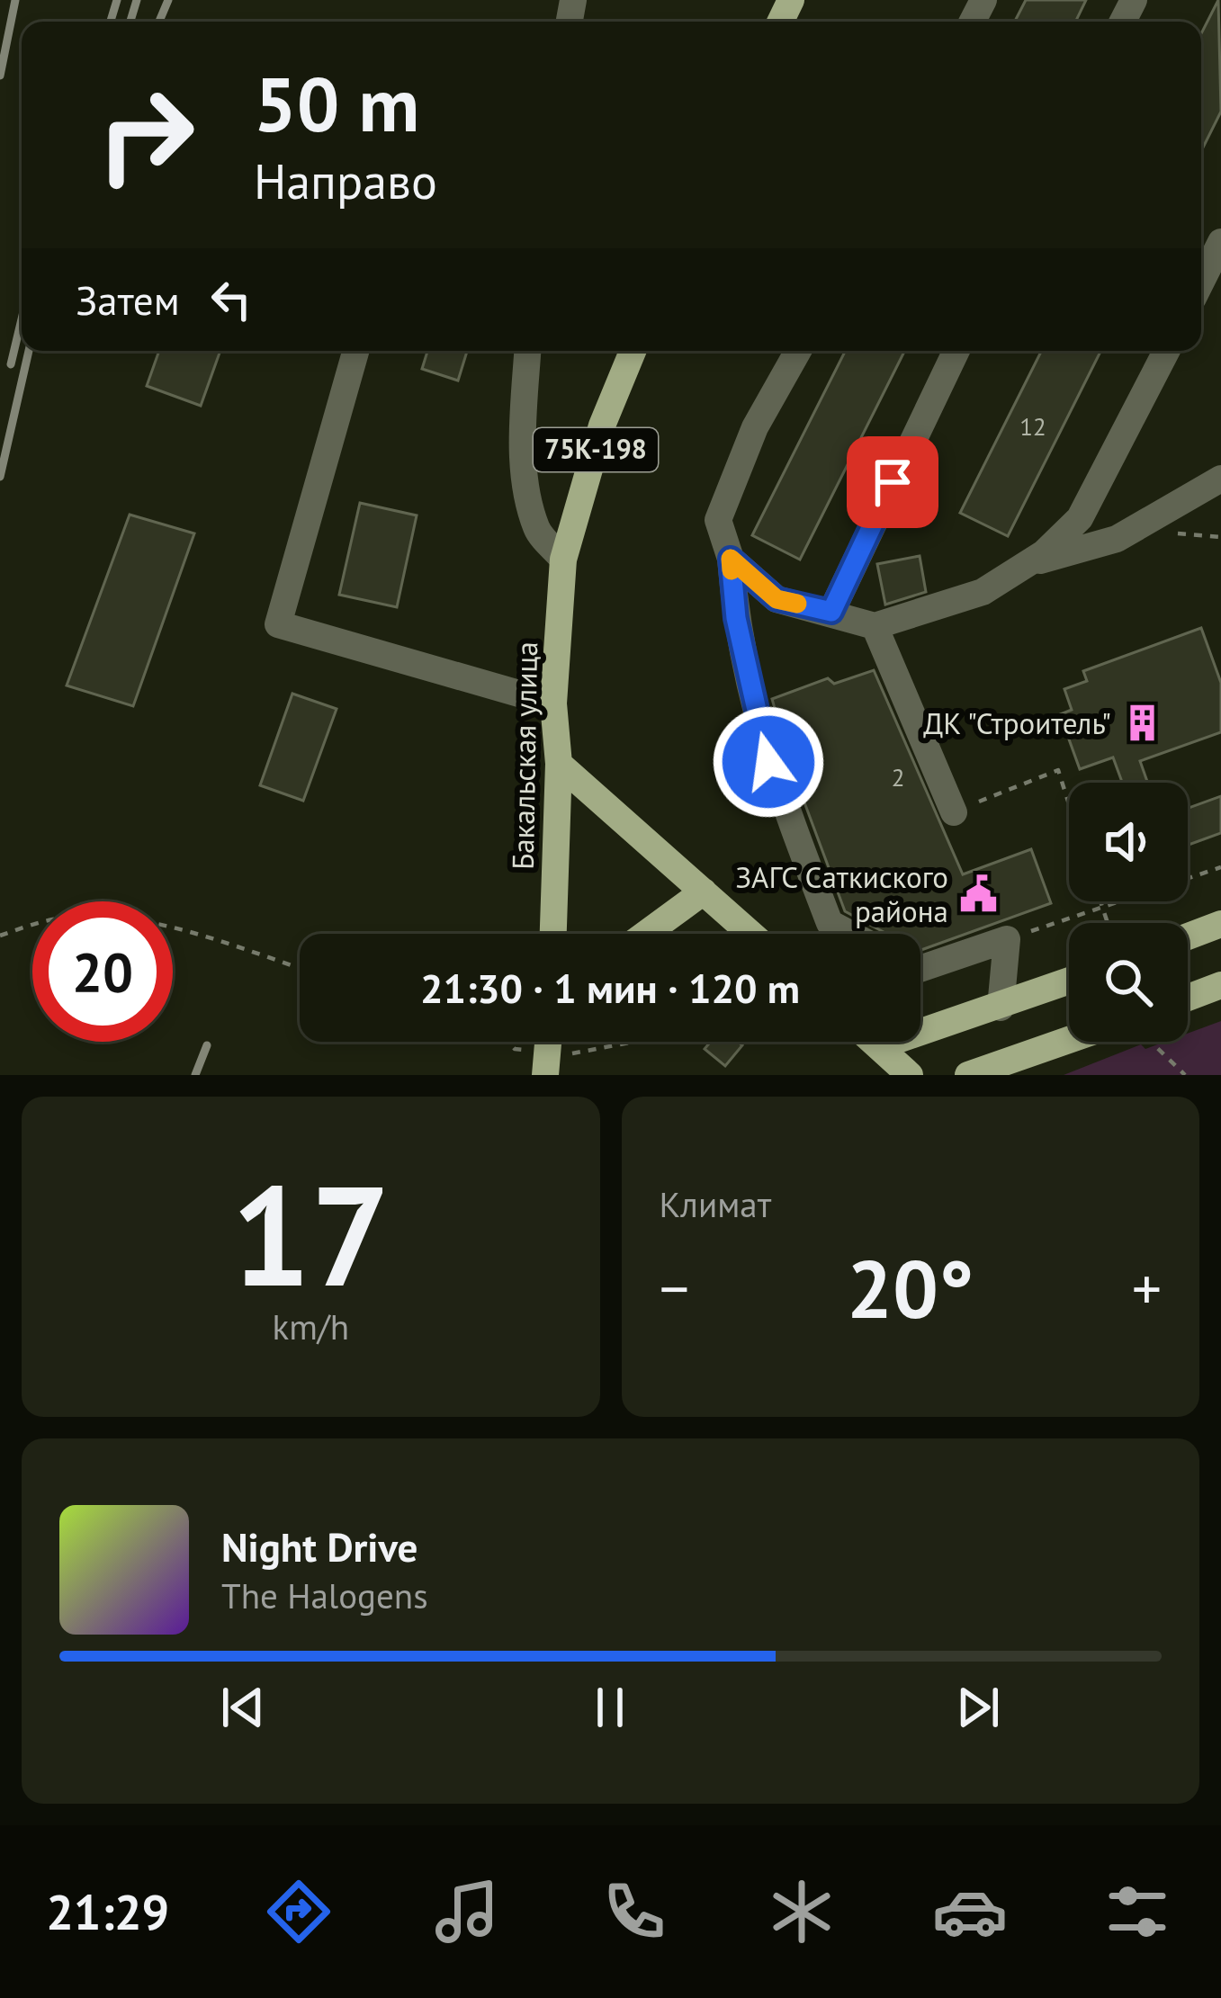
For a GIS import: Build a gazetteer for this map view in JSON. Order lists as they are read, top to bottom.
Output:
{
  "streets": {
    "main road": ["75К-198", "Бакальская улица"]
  },
  "crossings": [
    ["75К-198", "Бакальская улица"]
  ],
  "places": {
    "building": ["ДК \"Строитель\""],
    "public building": ["ЗАГС Саткиского района"]
  },
  "house_numbers": ["12", "2"],
  "page": {
    "turn": ["50 m", "Направо"],
    "then": "Затем",
    "limit": "20",
    "trip": "21:30 · 1 мин · 120 m",
    "tile": [
      ["17", "km/h"],
      "Климат"
    ],
    "heat": ["−", "20°", "+"],
    "song": ["Night Drive", "The Halogens"],
    "tabs": "21:29"
  }
}
